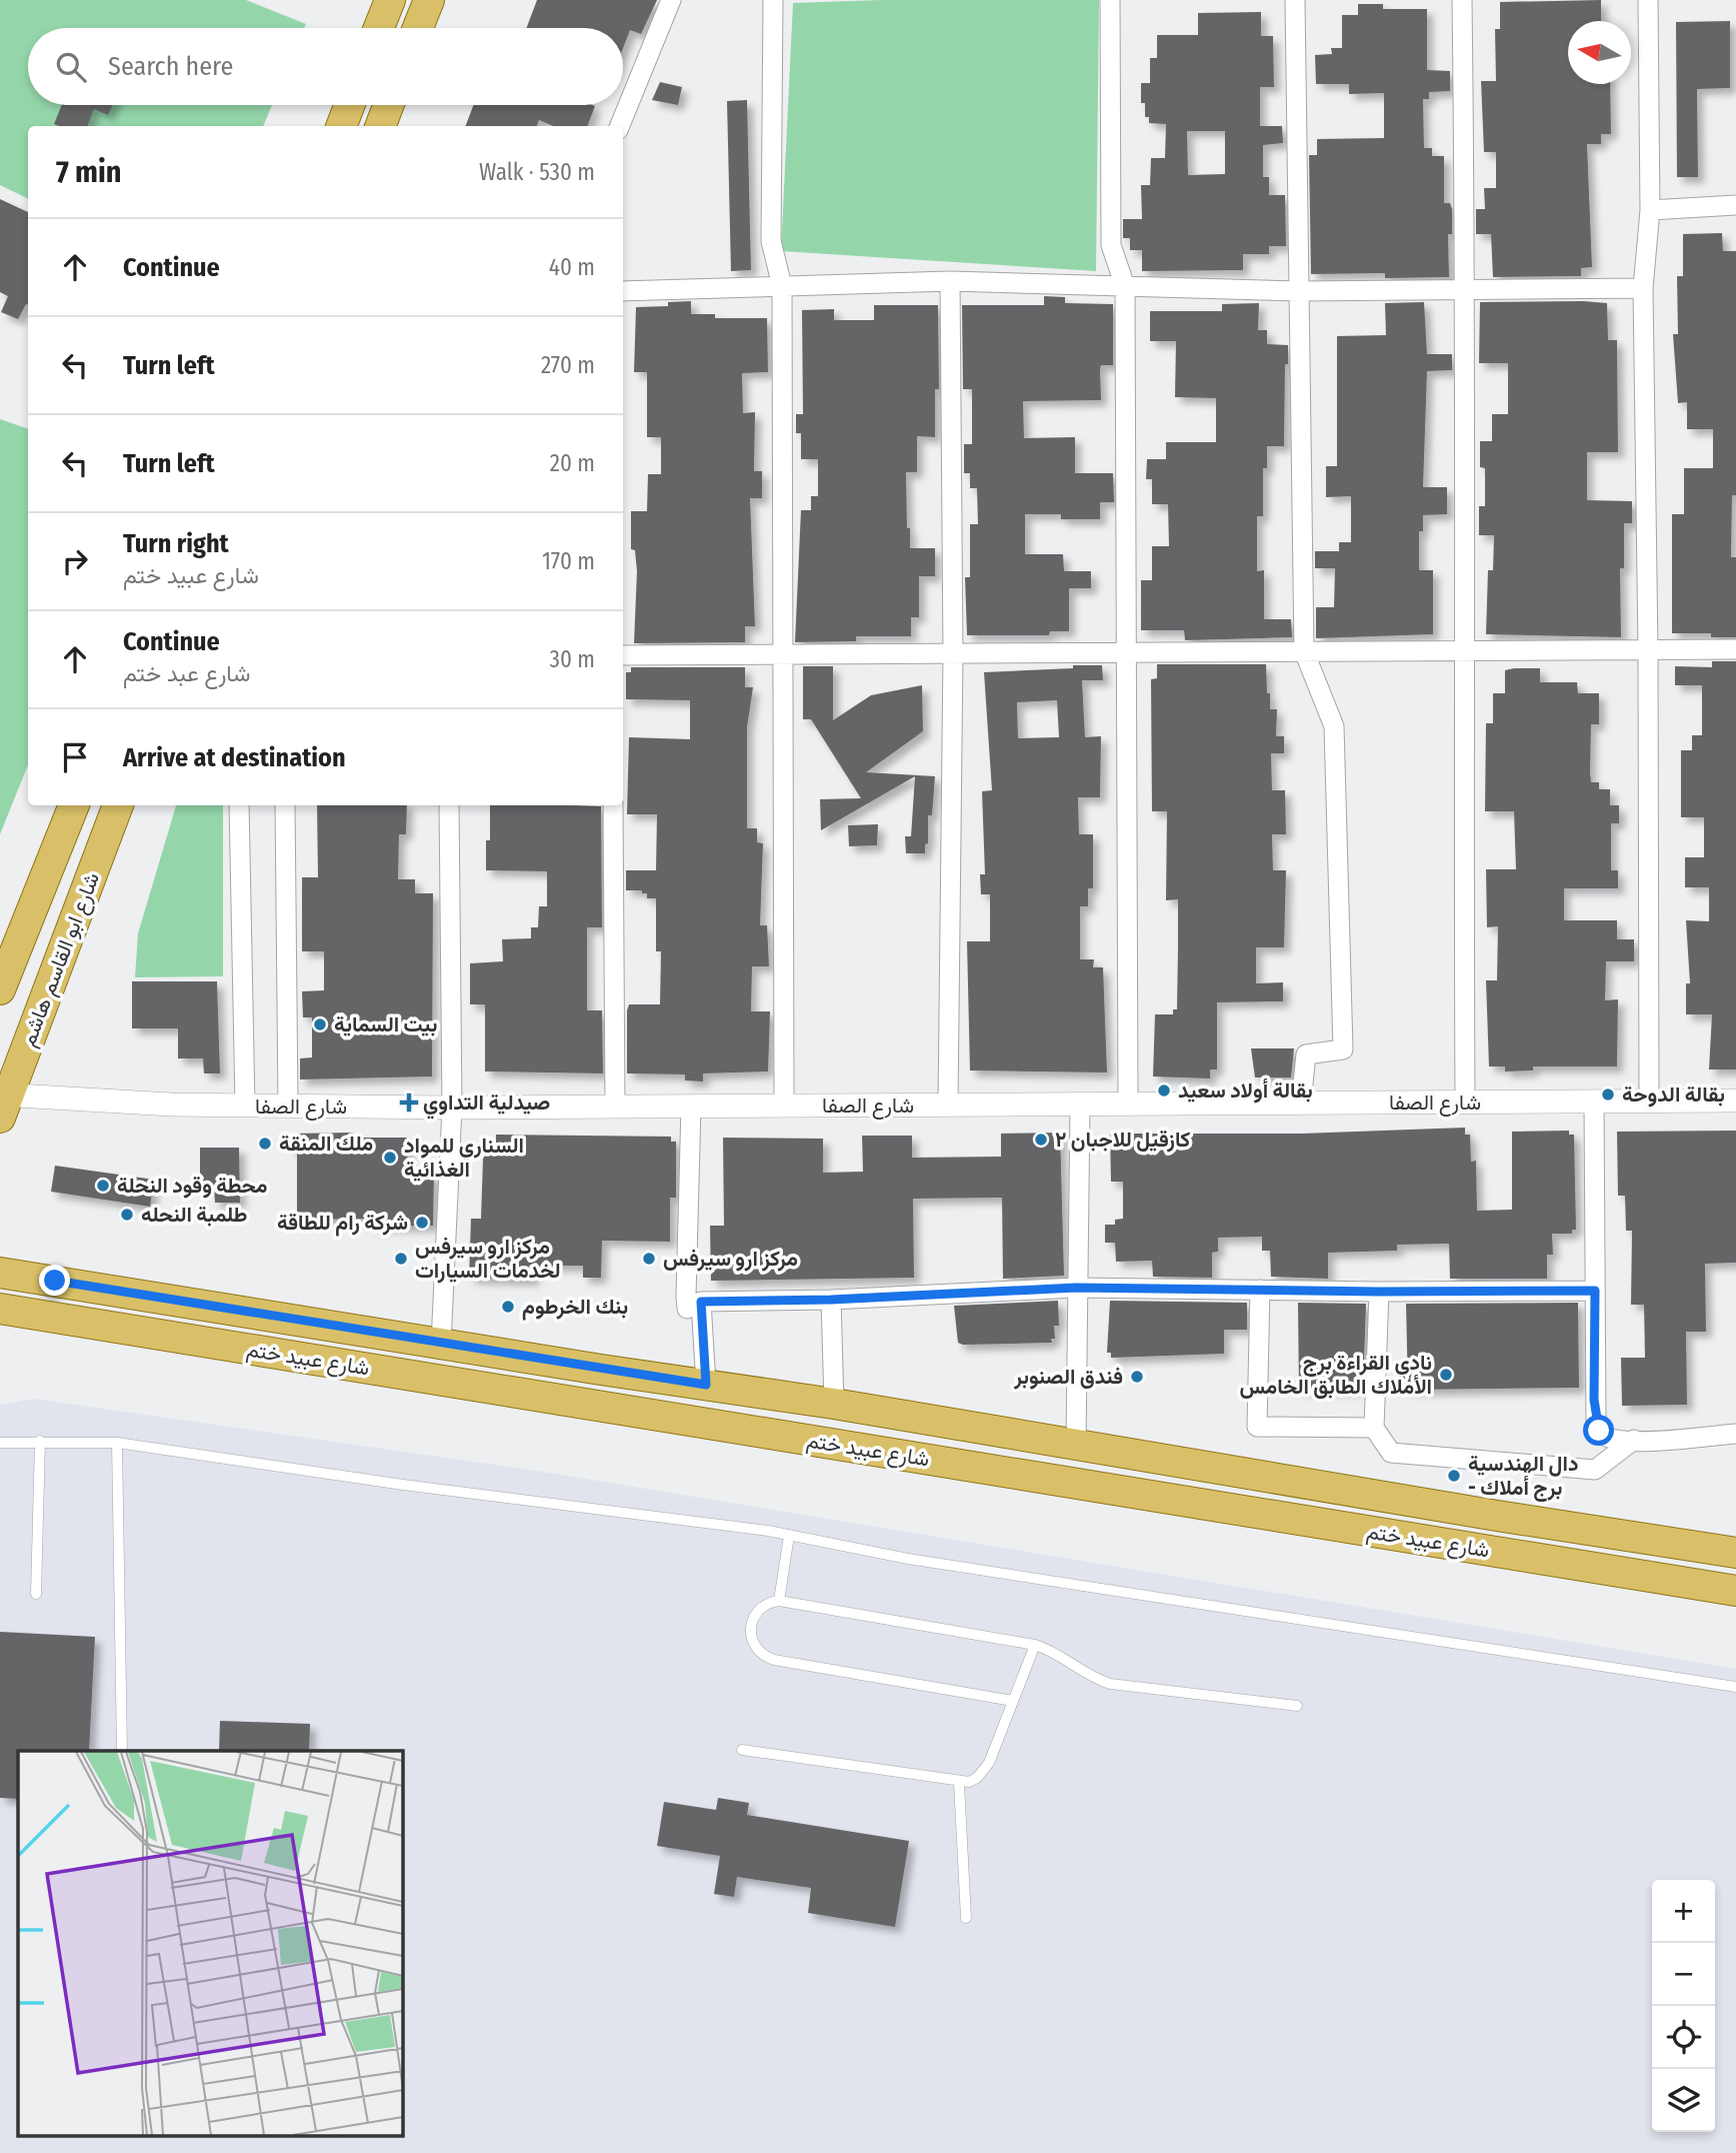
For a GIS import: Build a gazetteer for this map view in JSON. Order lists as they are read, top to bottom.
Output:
{
  "streets": {
    "main road": ["شارع ابو القاسم هاشم", "شارع عبيد ختم"],
    "street": ["شارع الصفا"]
  },
  "crossings": [
    ["شارع ابو القاسم هاشم", "شارع الصفا"]
  ],
  "places": {
    "other": [
      "بيت السماية",
      "بقالة أولاد سعيد",
      "بقالة الدوحة",
      "كازقيل للاجبان ٢",
      "ملك المنقة",
      "السناري للمواد الغذائية",
      "محطة وقود النحلة",
      "طلمبة النحله",
      "شركة رام للطاقة",
      "مركز ارو سيرفس لخدمات السيارات",
      "مركز ارو سيرفس",
      "بنك الخرطوم",
      "نادي القراءة برج الأملاك الطابق الخامس",
      "فندق الصنوبر",
      "دال الهندسية - برج أملاك"
    ],
    "health": ["صيدلية التداوي"]
  },
  "north": "left",
  "page": {
    "search": "Search here",
    "heading": ["7 min", "Walk · 530 m"],
    "list": [
      ["Continue", "40 m"],
      ["Turn left", "270 m"],
      ["Turn left", "20 m"],
      ["Turn right", "شارع عبيد ختم", "170 m"],
      ["Continue", "شارع عبد ختم", "30 m"],
      "Arrive at destination"
    ],
    "map_buttons": ["+", "−"]
  }
}
